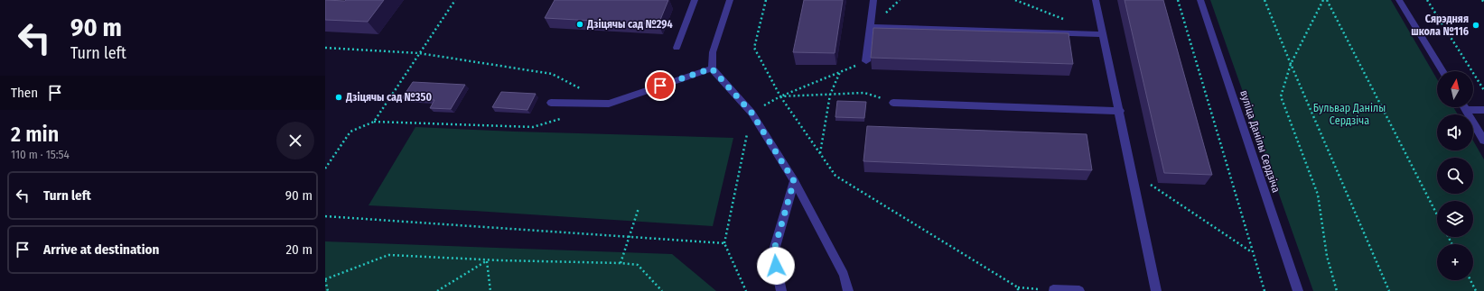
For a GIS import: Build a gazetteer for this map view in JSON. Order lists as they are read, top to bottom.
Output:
{
  "streets": {
    "street": ["вуліца Данілы Сердзіча"]
  },
  "parks": ["Бульвар Данілы Сердзіча"],
  "places": ["Дзіцячы сад №294", "Сярэдняя школа №116", "Дзіцячы сад №350"],
  "north": "top",
  "page": {
    "turn": ["90 m", "Turn left"],
    "map_buttons": "+",
    "then": "Then",
    "heading": ["2 min", "110 m · 15:54"],
    "list": [
      {
        "name": "Turn left",
        "value": "90 m"
      },
      {
        "name": "Arrive at destination",
        "value": "20 m"
      }
    ]
  }
}
